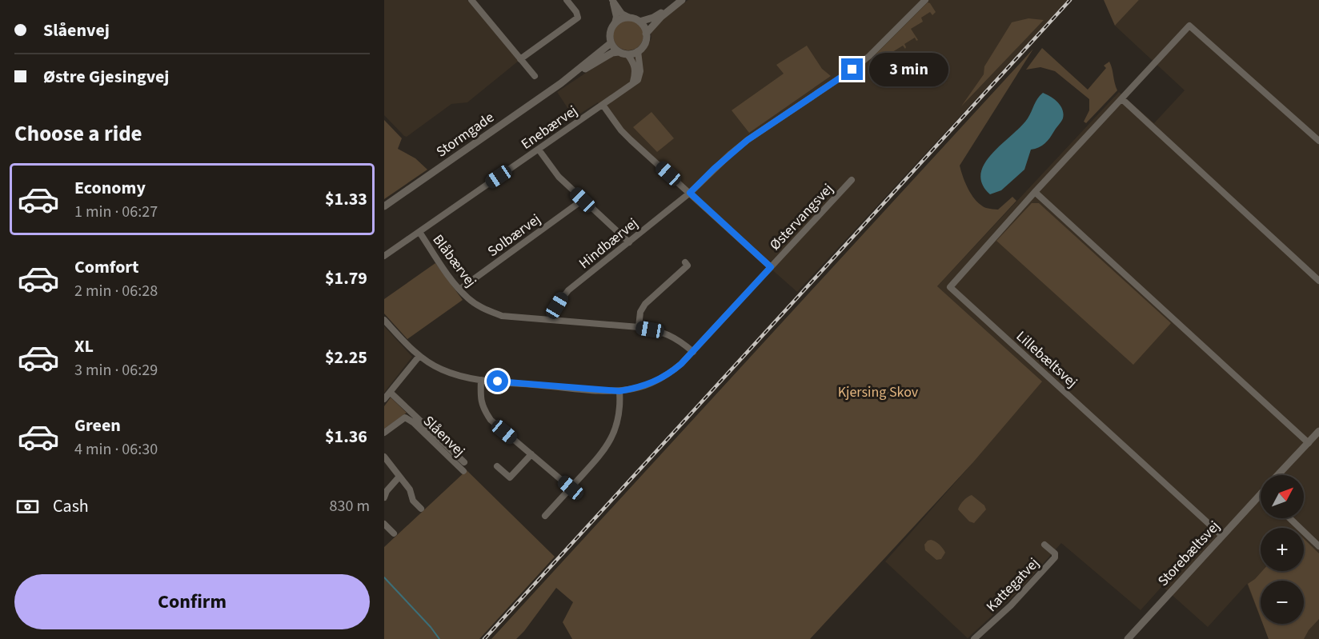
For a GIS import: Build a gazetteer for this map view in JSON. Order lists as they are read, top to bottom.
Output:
{
  "streets": {
    "street": [
      "Enebærvej",
      "Stormgade",
      "Østervangsvej",
      "Solbærvej",
      "Hindbærvej",
      "Blåbærvej",
      "Lillebæltsvej",
      "Slåenvej",
      "Storebæltsvej",
      "Kattegatvej"
    ]
  },
  "crossings": [
    ["Enebærvej", "Østervangsvej"],
    ["Enebærvej", "Blåbærvej"],
    ["Østervangsvej", "Hindbærvej"],
    ["Solbærvej", "Blåbærvej"],
    ["Hindbærvej", "Blåbærvej"],
    ["Lillebæltsvej", "Storebæltsvej"]
  ],
  "parks": ["Kjersing Skov"],
  "north": "top right",
  "page": {
    "banner": ["Slåenvej", "Østre Gjesingvej"],
    "bubble": "3 min",
    "heading": "Choose a ride",
    "list": [
      {
        "name": "Economy",
        "note": "1 min · 06:27",
        "value": "$1.33"
      },
      {
        "name": "Comfort",
        "note": "2 min · 06:28",
        "value": "$1.79"
      },
      {
        "name": "XL",
        "note": "3 min · 06:29",
        "value": "$2.25"
      },
      {
        "name": "Green",
        "note": "4 min · 06:30",
        "value": "$1.36"
      }
    ],
    "map_buttons": ["+", "−"],
    "pay": ["Cash", "830 m"],
    "buttons": "Confirm"
  }
}
